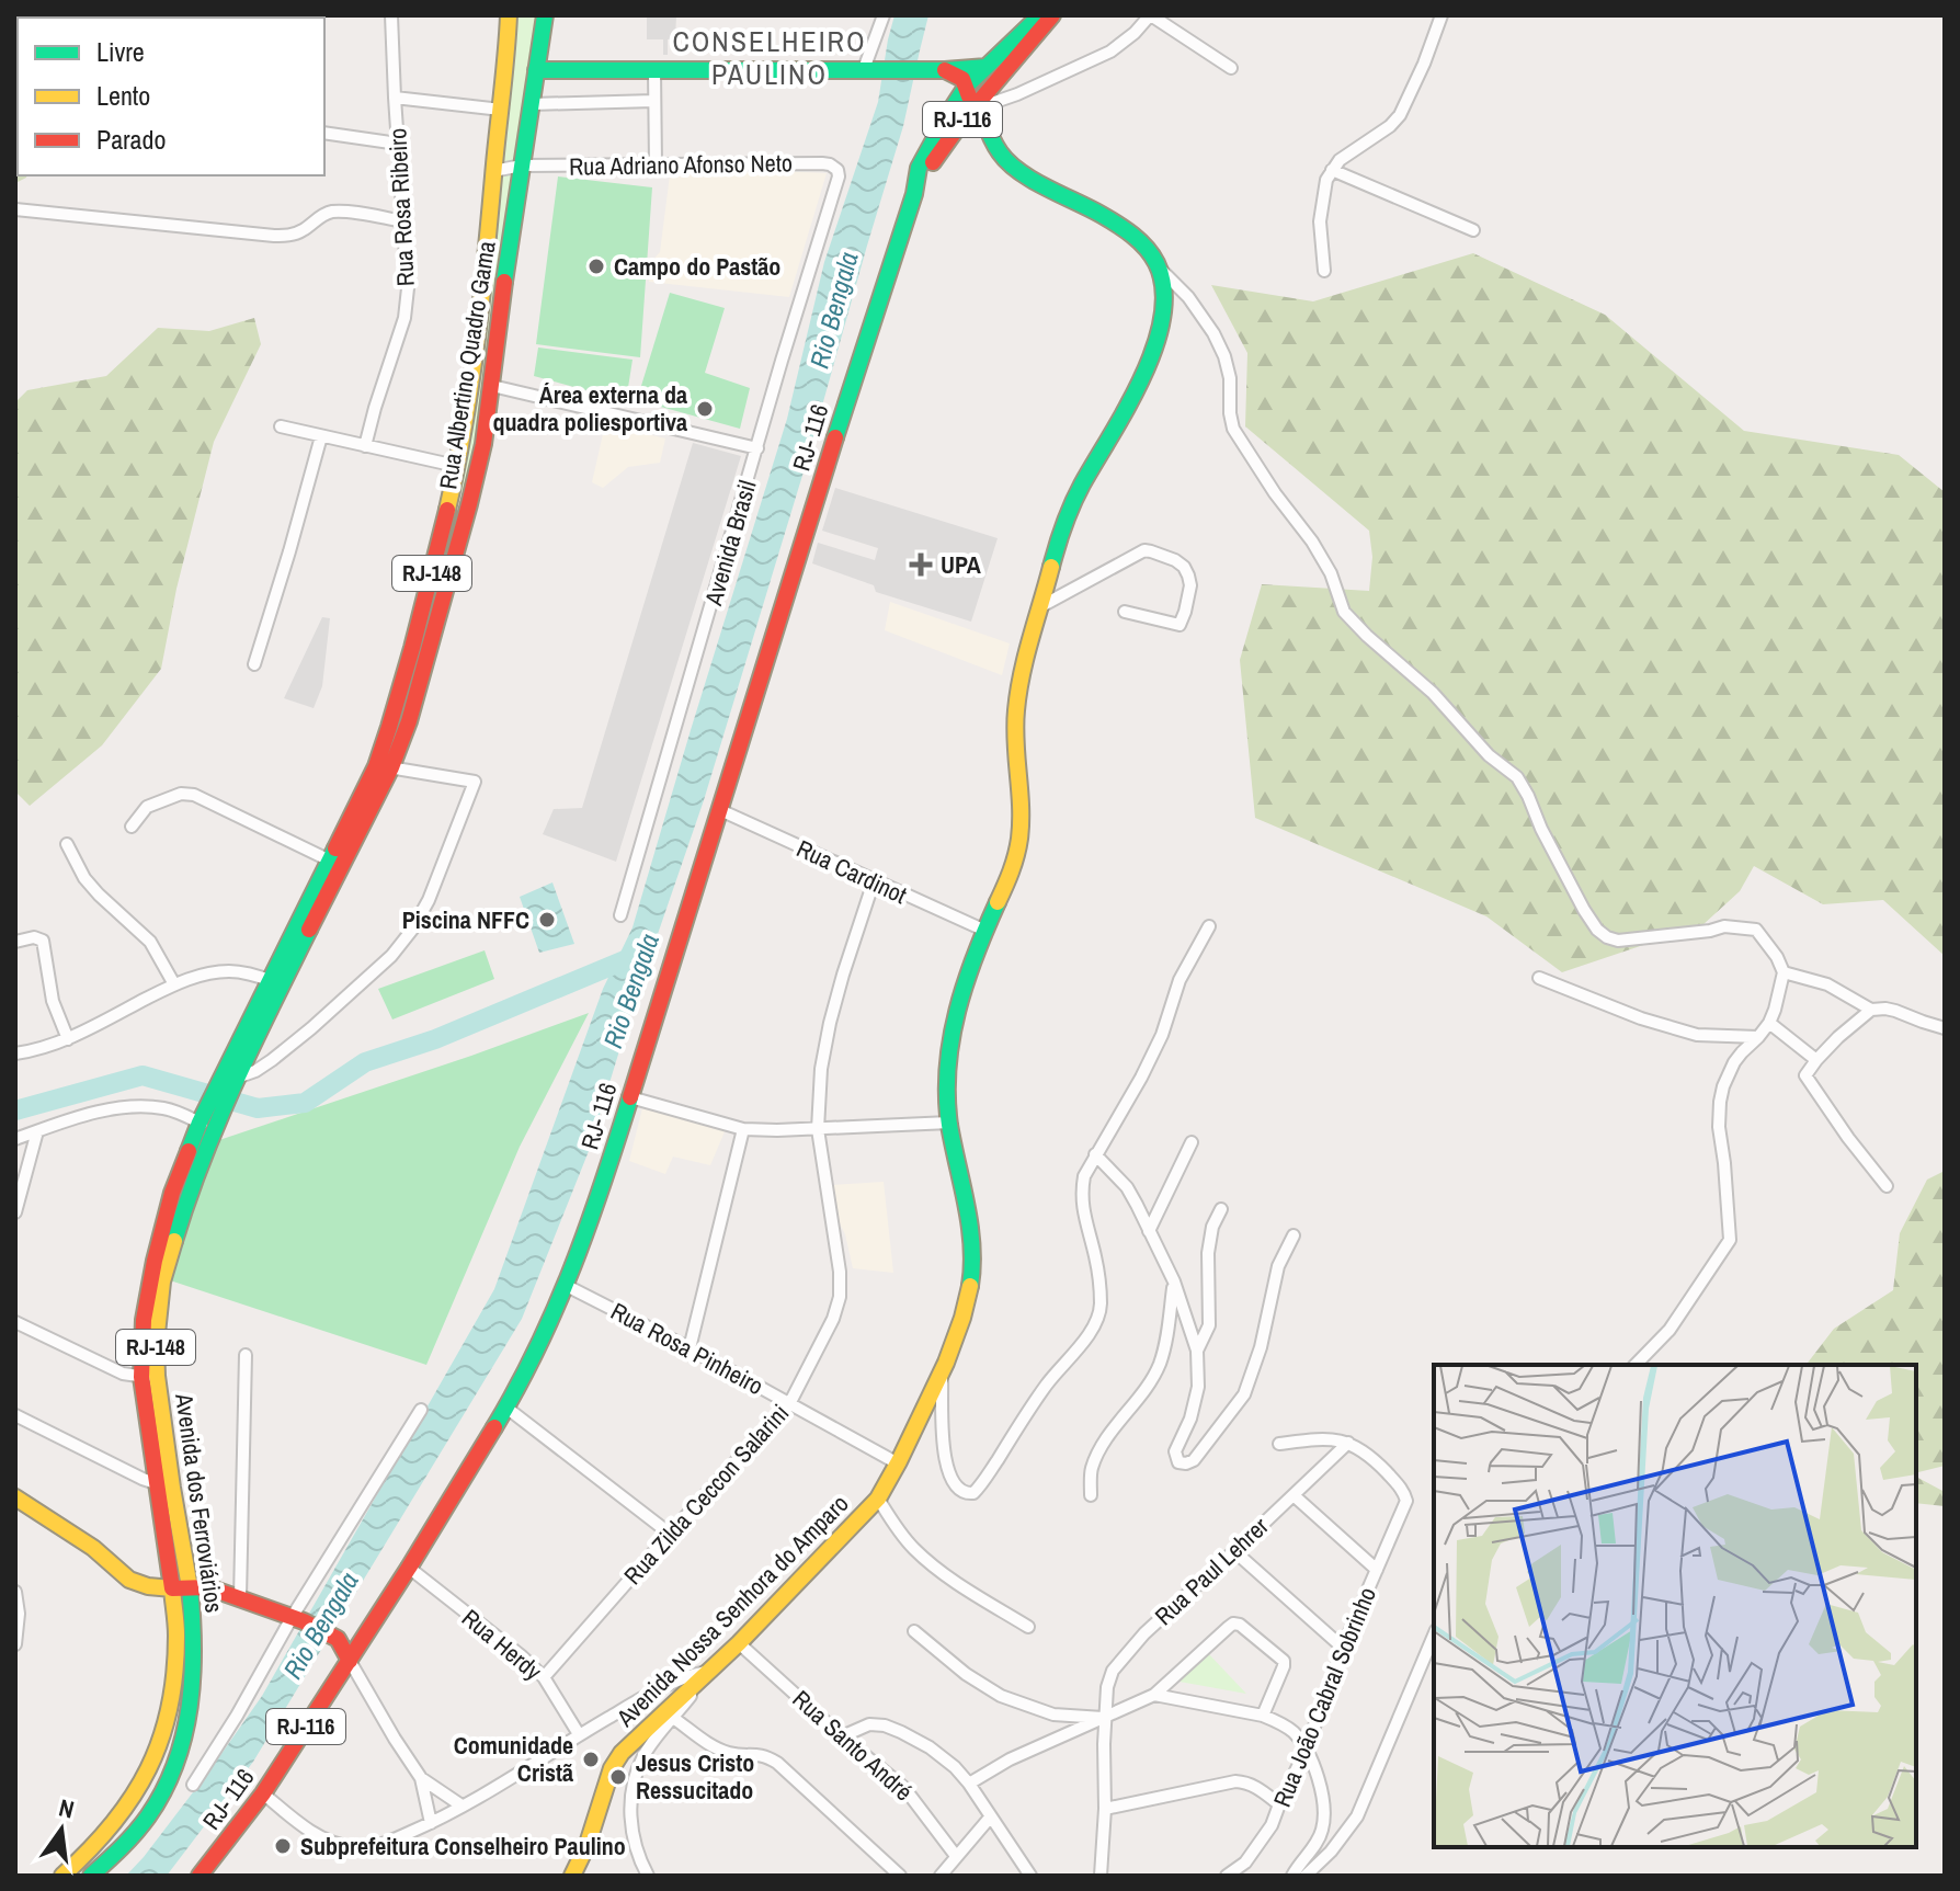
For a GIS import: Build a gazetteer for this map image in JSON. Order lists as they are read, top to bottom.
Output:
{
  "streets": {
    "main road": [
      "RJ-116",
      "Rua Albertino Quadro Gama",
      "RJ- 116",
      "RJ-148",
      "Avenida dos Ferroviários",
      "Avenida Nossa Senhora do Amparo"
    ],
    "street": [
      "Rua Adriano Afonso Neto",
      "Rua Rosa Ribeiro",
      "Avenida Brasil",
      "Rua Cardinot",
      "Rua Rosa Pinheiro",
      "Rua Zilda Ceccon Salarini",
      "Rua Paul Lehrer",
      "Rua Herdy",
      "Rua João Cabral Sobrinho",
      "Rua Santo André"
    ]
  },
  "crossings": [
    ["Rua Adriano Afonso Neto", "Rua Albertino Quadro Gama"],
    ["Rua Adriano Afonso Neto", "Avenida Brasil"],
    ["Rua Albertino Quadro Gama", "RJ-148"],
    ["RJ- 116", "Rua Cardinot"],
    ["RJ- 116", "Rua Rosa Pinheiro"],
    ["RJ- 116", "Rua Herdy"],
    ["RJ-148", "Avenida dos Ferroviários"],
    ["Rua Cardinot", "Rua Zilda Ceccon Salarini"],
    ["Rua Cardinot", "Avenida Nossa Senhora do Amparo"],
    ["Rua Rosa Pinheiro", "Rua Zilda Ceccon Salarini"],
    ["Rua Rosa Pinheiro", "Avenida Nossa Senhora do Amparo"],
    ["Rua Zilda Ceccon Salarini", "Rua Herdy"],
    ["Rua Paul Lehrer", "Rua João Cabral Sobrinho"],
    ["Avenida Nossa Senhora do Amparo", "Rua Santo André"]
  ],
  "districts": ["CONSELHEIRO PAULINO"],
  "water": ["Rio Bengala"],
  "places": {
    "other": [
      "Campo do Pastão",
      "Área externa da quadra poliesportiva",
      "Piscina NFFC",
      "Comunidade Cristã",
      "Jesus Cristo Ressucitado",
      "Subprefeitura Conselheiro Paulino"
    ],
    "health": ["UPA"]
  },
  "legend": ["Livre", "Lento", "Parado"],
  "north": "top"
}
